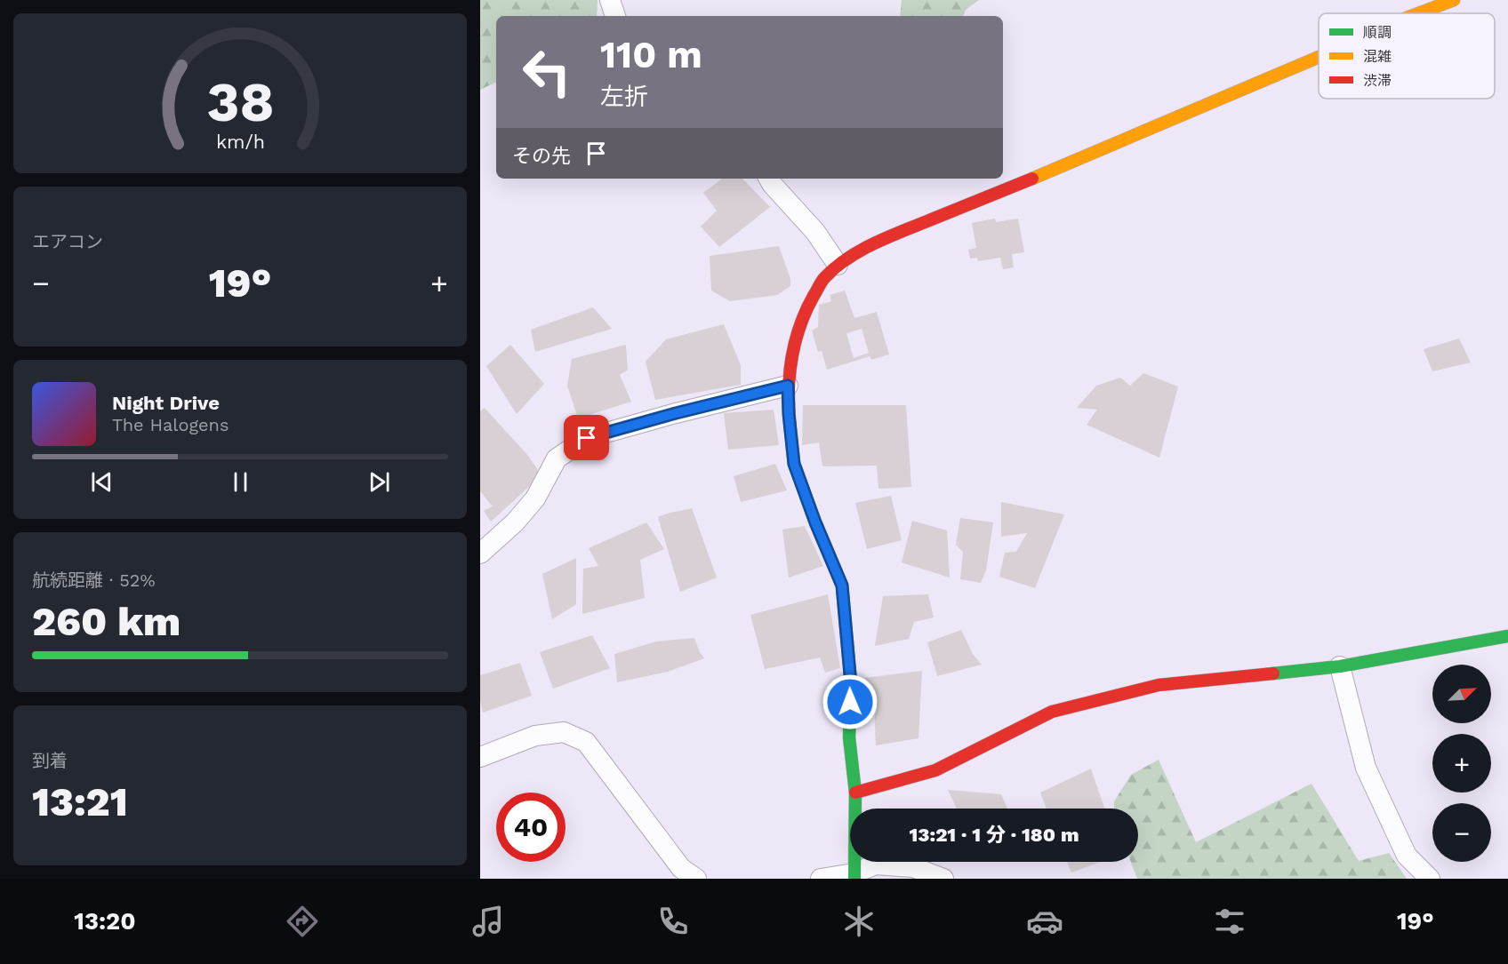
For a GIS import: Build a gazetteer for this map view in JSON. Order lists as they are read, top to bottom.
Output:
{
  "legend": ["順調", "混雑", "渋滞"],
  "north": "top right",
  "page": {
    "turn": ["110 m", "左折"],
    "then": "その先",
    "tile": [
      "エアコン",
      ["航続距離 · 52%", "260 km"],
      ["到着", "13:21"]
    ],
    "heat": ["−", "19°", "+"],
    "song": ["Night Drive", "The Halogens"],
    "map_buttons": ["+", "−"],
    "limit": "40",
    "trip": "13:21 · 1 分 · 180 m",
    "tabs": ["13:20", "19°"],
    "gauge": ["38", "km/h"]
  }
}
